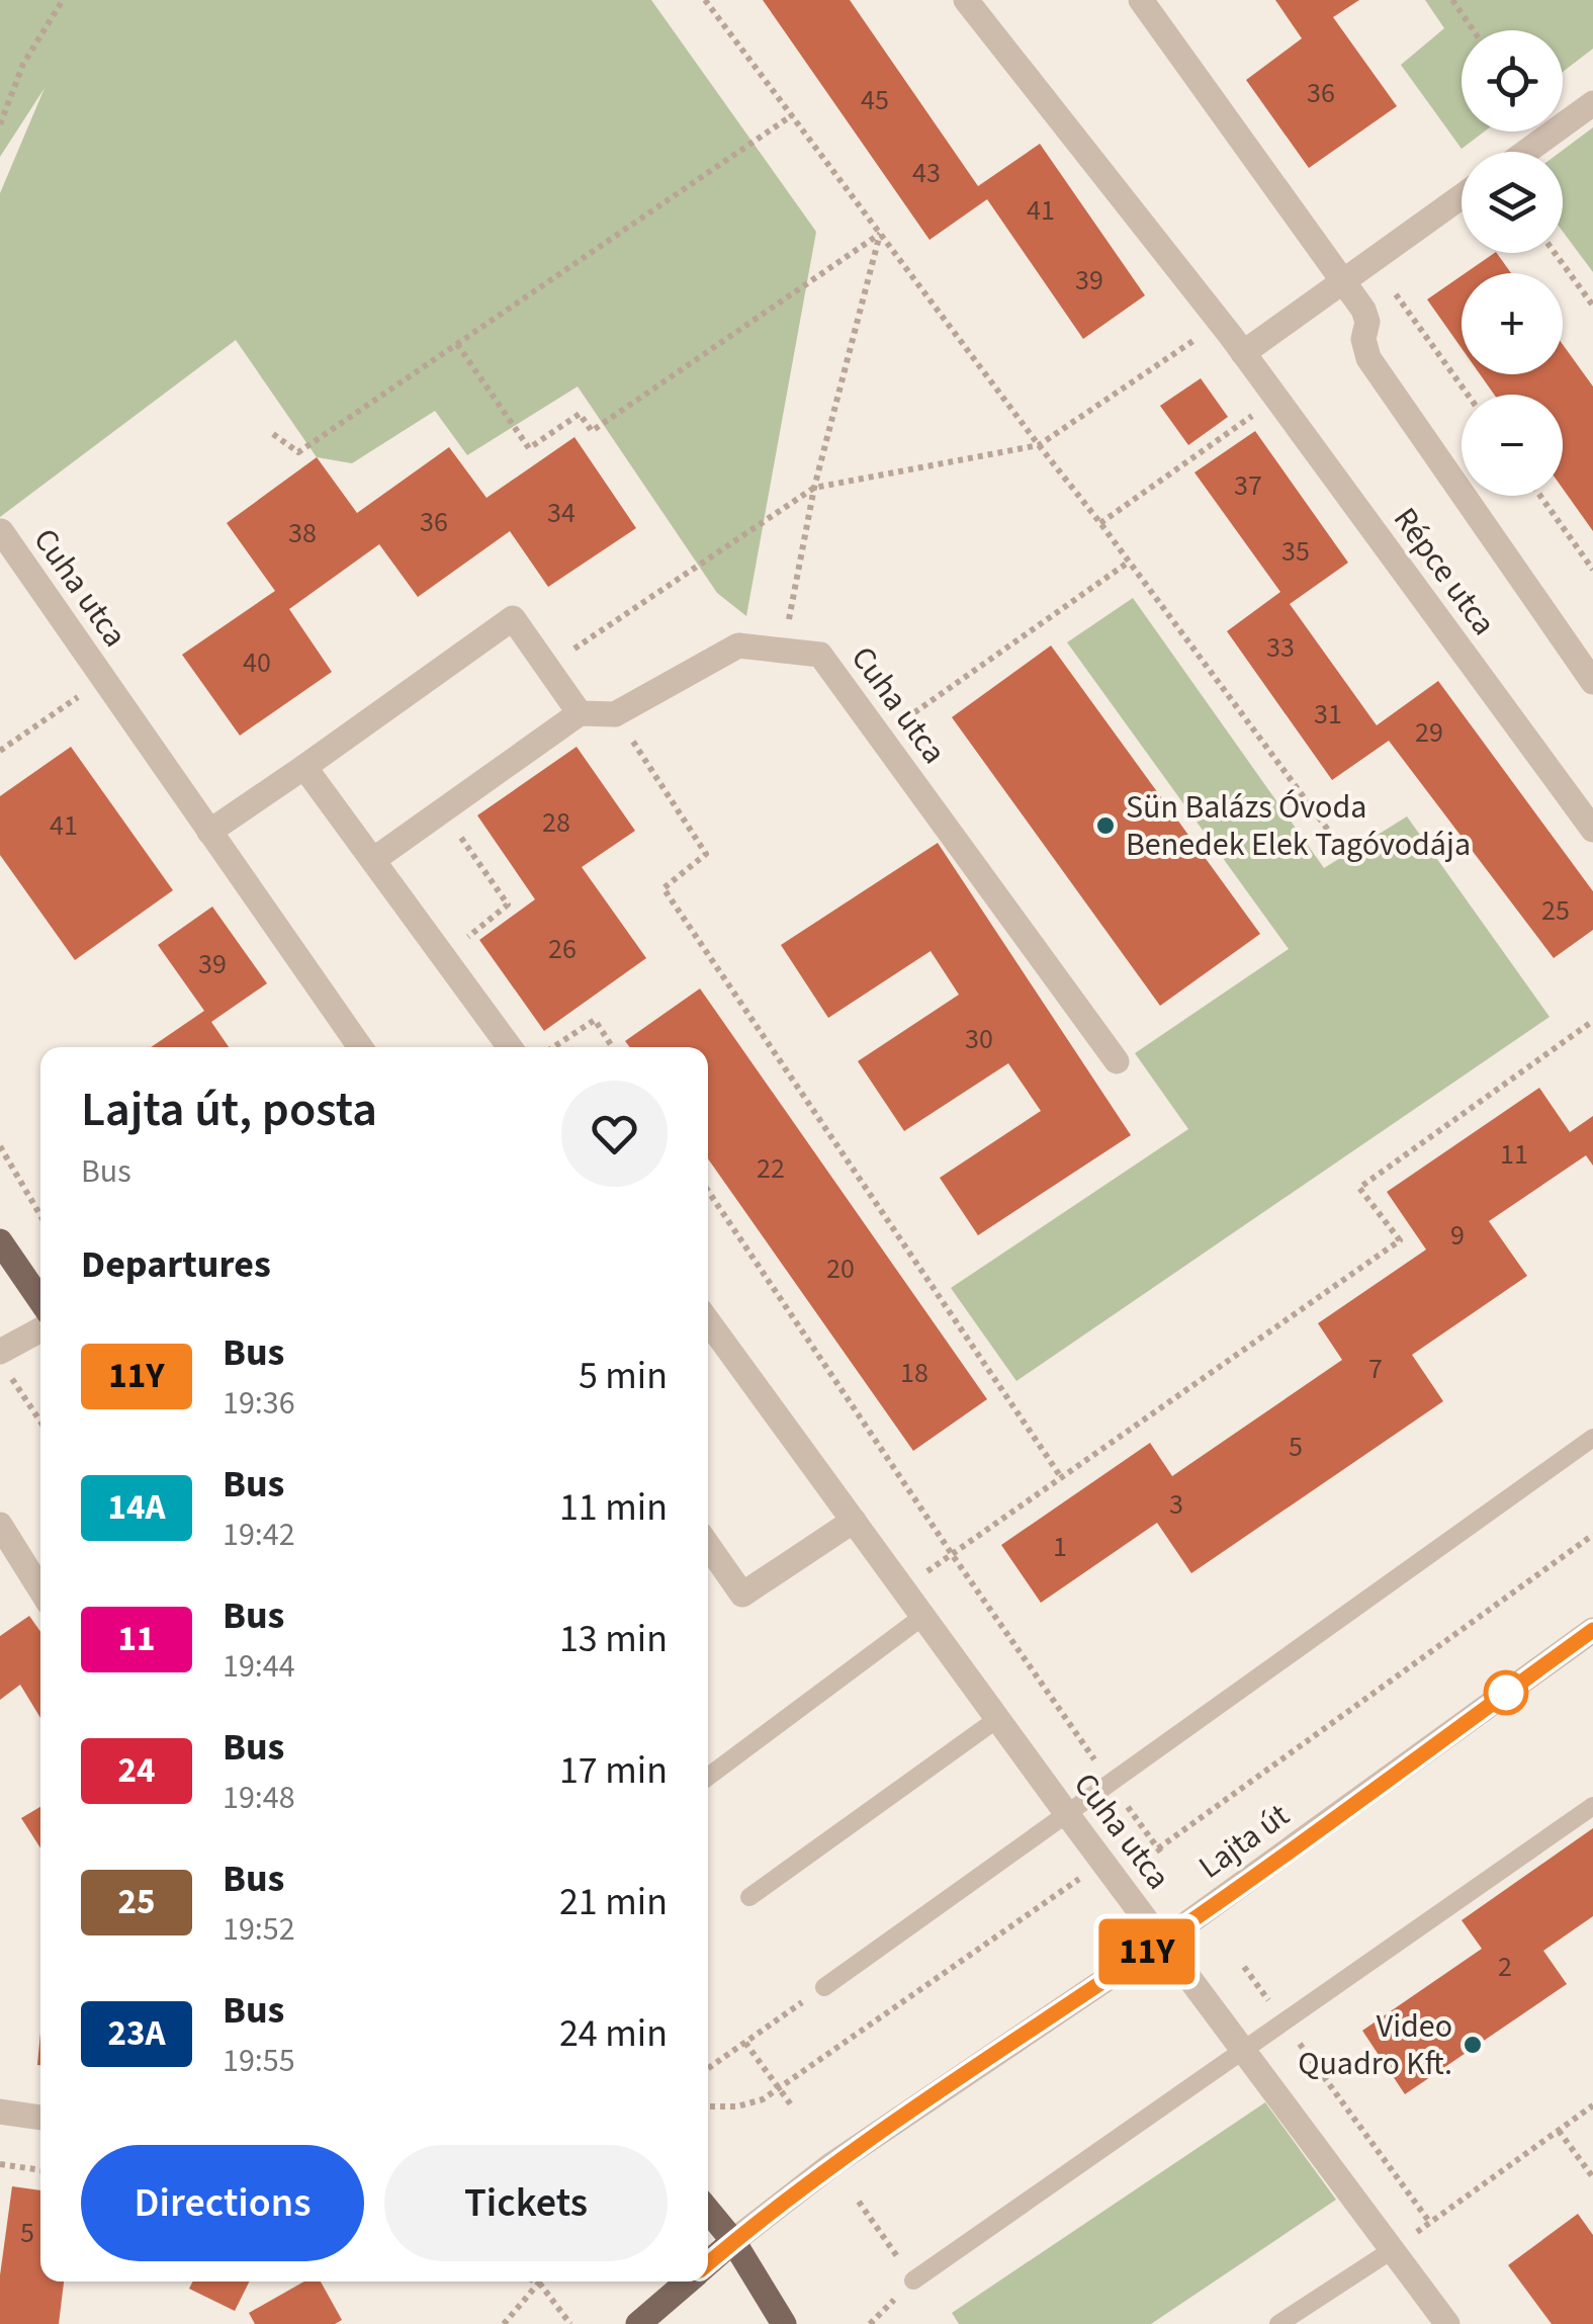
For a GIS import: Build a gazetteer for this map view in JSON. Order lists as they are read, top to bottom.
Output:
{
  "streets": {
    "street": ["Répce utca", "Cuha utca", "Lajta út"]
  },
  "crossings": [
    ["Cuha utca", "Lajta út"]
  ],
  "places": ["Sün Balázs Óvoda Benedek Elek Tagóvodája", "Video Quadro Kft."],
  "lines": ["bus line 11Y"],
  "house_numbers": [
    "36",
    "45",
    "43",
    "41",
    "39",
    "37",
    "34",
    "36",
    "38",
    "35",
    "33",
    "40",
    "31",
    "29",
    "28",
    "41",
    "25",
    "26",
    "39",
    "30",
    "11",
    "22",
    "9",
    "20",
    "7",
    "18",
    "5",
    "3",
    "1",
    "2",
    "5"
  ],
  "page": {
    "on_map": "11Y",
    "map_buttons": ["+", "−"],
    "heading": [
      ["Lajta út, posta", "Bus"],
      "Departures"
    ],
    "list": [
      {
        "mark": "11Y",
        "name": "Bus",
        "note": "19:36",
        "value": "5 min"
      },
      {
        "mark": "14A",
        "name": "Bus",
        "note": "19:42",
        "value": "11 min"
      },
      {
        "mark": "11",
        "name": "Bus",
        "note": "19:44",
        "value": "13 min"
      },
      {
        "mark": "24",
        "name": "Bus",
        "note": "19:48",
        "value": "17 min"
      },
      {
        "mark": "25",
        "name": "Bus",
        "note": "19:52",
        "value": "21 min"
      },
      {
        "mark": "23A",
        "name": "Bus",
        "note": "19:55",
        "value": "24 min"
      }
    ],
    "buttons": ["Directions", "Tickets"]
  }
}
